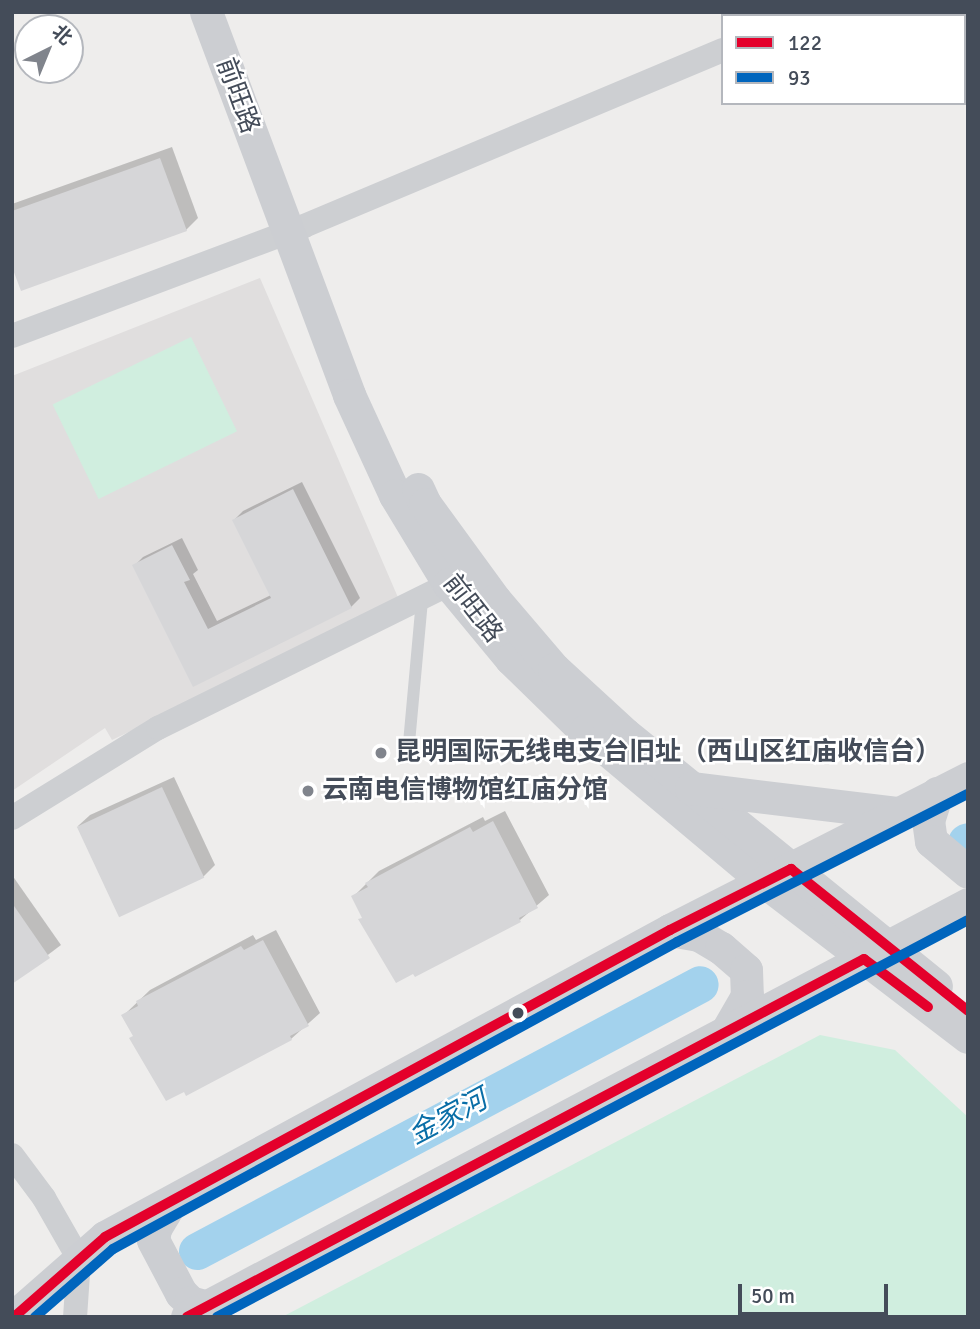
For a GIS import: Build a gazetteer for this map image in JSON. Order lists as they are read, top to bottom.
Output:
{
  "streets": {
    "street": ["前旺路"]
  },
  "water": ["金家河"],
  "places": ["昆明国际无线电支台旧址（西山区红庙收信台）", "云南电信博物馆红庙分馆"],
  "lines": ["transit line 93", "transit line 122"],
  "legend": ["122", "93"],
  "scale_bar": "50 m",
  "north": "top right"
}
